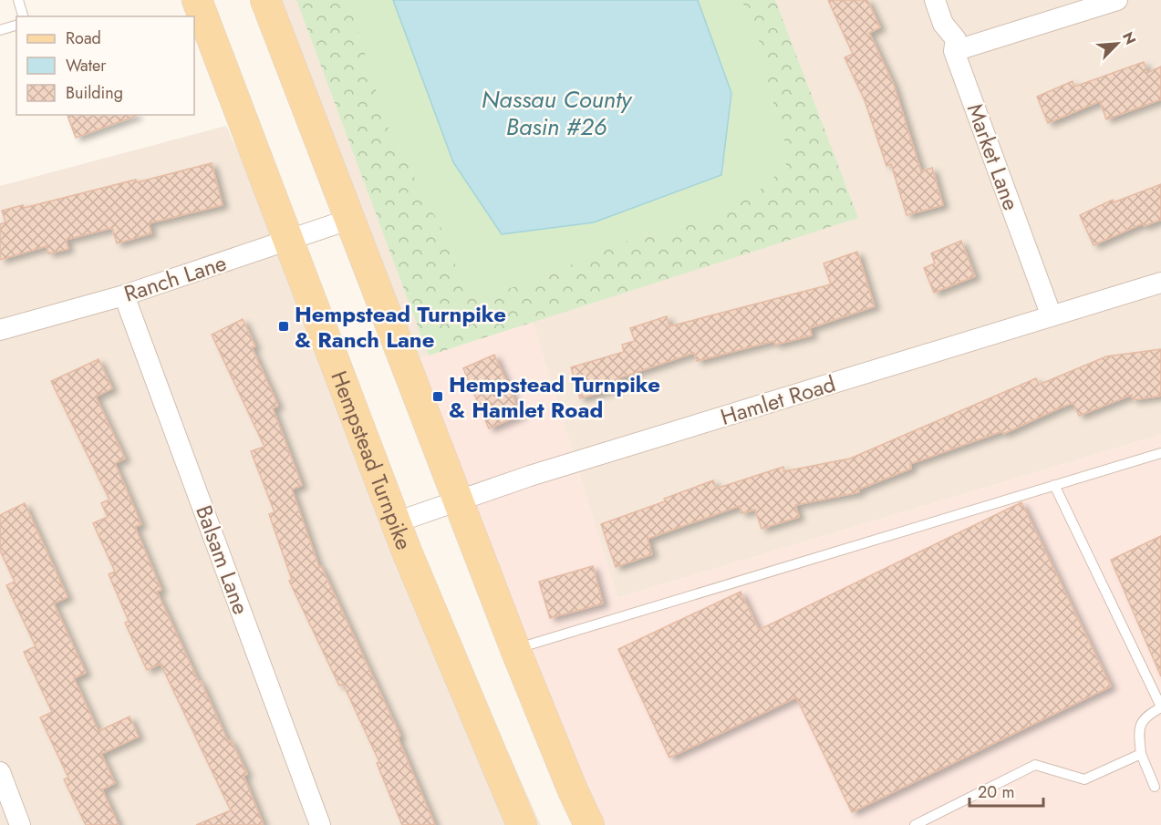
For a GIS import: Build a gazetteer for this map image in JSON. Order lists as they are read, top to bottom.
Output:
{
  "streets": {
    "main road": ["Hempstead Turnpike"],
    "street": [
      "Market Lane",
      "Ranch Lane",
      "Hamlet Road",
      "Balsam Lane"
    ]
  },
  "crossings": [
    ["Market Lane", "Hamlet Road"],
    ["Ranch Lane", "Hempstead Turnpike"],
    ["Ranch Lane", "Balsam Lane"],
    ["Hamlet Road", "Hempstead Turnpike"]
  ],
  "water": ["Nassau County Basin #26"],
  "places": {
    "transit": ["Hempstead Turnpike & Ranch Lane", "Hempstead Turnpike & Hamlet Road"]
  },
  "legend": ["Road", "Water", "Building"],
  "scale_bar": "20 m",
  "north": "top right"
}
